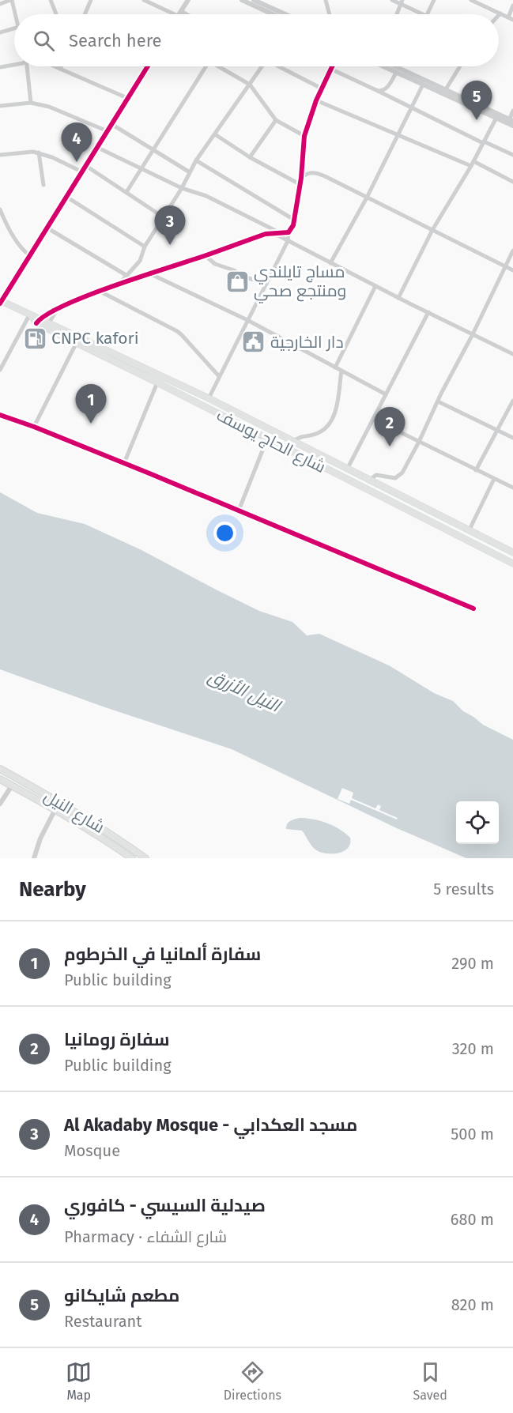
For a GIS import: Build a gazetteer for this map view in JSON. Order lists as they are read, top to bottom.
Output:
{
  "streets": {
    "main road": ["شارع الحاج يوسف", "شارع النيل"]
  },
  "water": ["النيل الأزرق"],
  "places": {
    "shop": ["مساج تايلندي ومنتجع صحي"],
    "fuel station": ["CNPC kafori"],
    "public building": ["دار الخارجية"]
  },
  "page": {
    "search": "Search here",
    "pins": [
      "5",
      "4",
      "3",
      "1",
      "2"
    ],
    "heading": ["Nearby", "5 results"],
    "list": [
      {
        "mark": "1",
        "name": "سفارة ألمانيا في الخرطوم",
        "note": "Public building",
        "value": "290 m"
      },
      {
        "mark": "2",
        "name": "سفارة رومانيا",
        "note": "Public building",
        "value": "320 m"
      },
      {
        "mark": "3",
        "name": "Al Akadaby Mosque - مسجد العكدابي",
        "note": "Mosque",
        "value": "500 m"
      },
      {
        "mark": "4",
        "name": "صيدلية السيسي - كافوري",
        "note": "Pharmacy · شارع الشفاء",
        "value": "680 m"
      },
      {
        "mark": "5",
        "name": "مطعم شايكانو",
        "note": "Restaurant",
        "value": "820 m"
      }
    ],
    "nav": ["Map", "Directions", "Saved"]
  }
}
